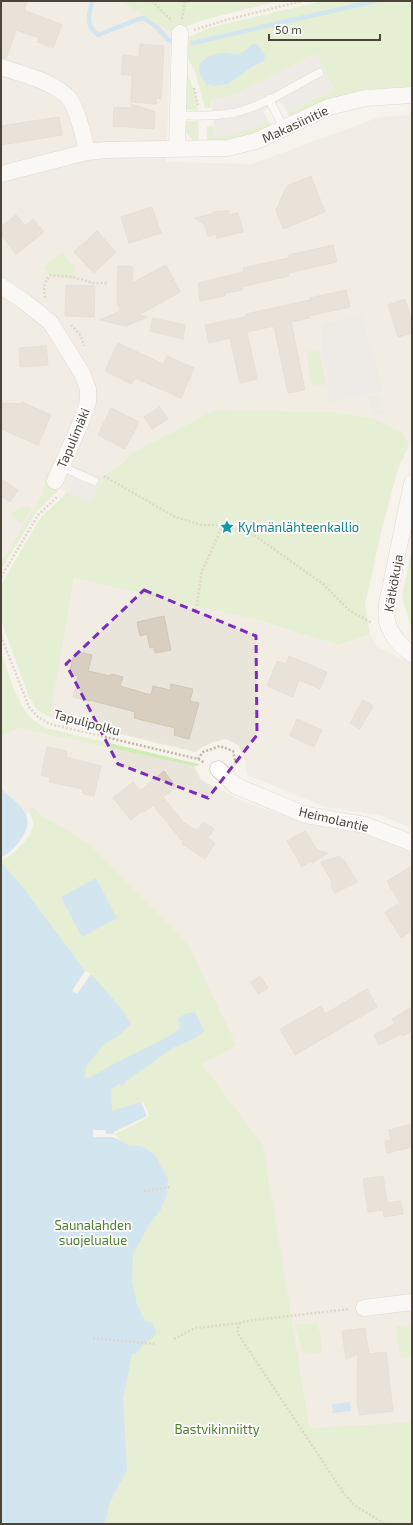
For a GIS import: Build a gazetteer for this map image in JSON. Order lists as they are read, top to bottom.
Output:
{
  "streets": {
    "street": [
      "Makasiinitie",
      "Tapulimäki",
      "Kätkökuja",
      "Heimolantie"
    ],
    "path": ["Tapulipolku"]
  },
  "crossings": [
    ["Tapulipolku", "Heimolantie"]
  ],
  "parks": ["Saunalahden suojelualue", "Bastvikinniitty"],
  "places": {
    "place": ["Kylmänlähteenkallio"]
  },
  "scale_bar": "50 m"
}
